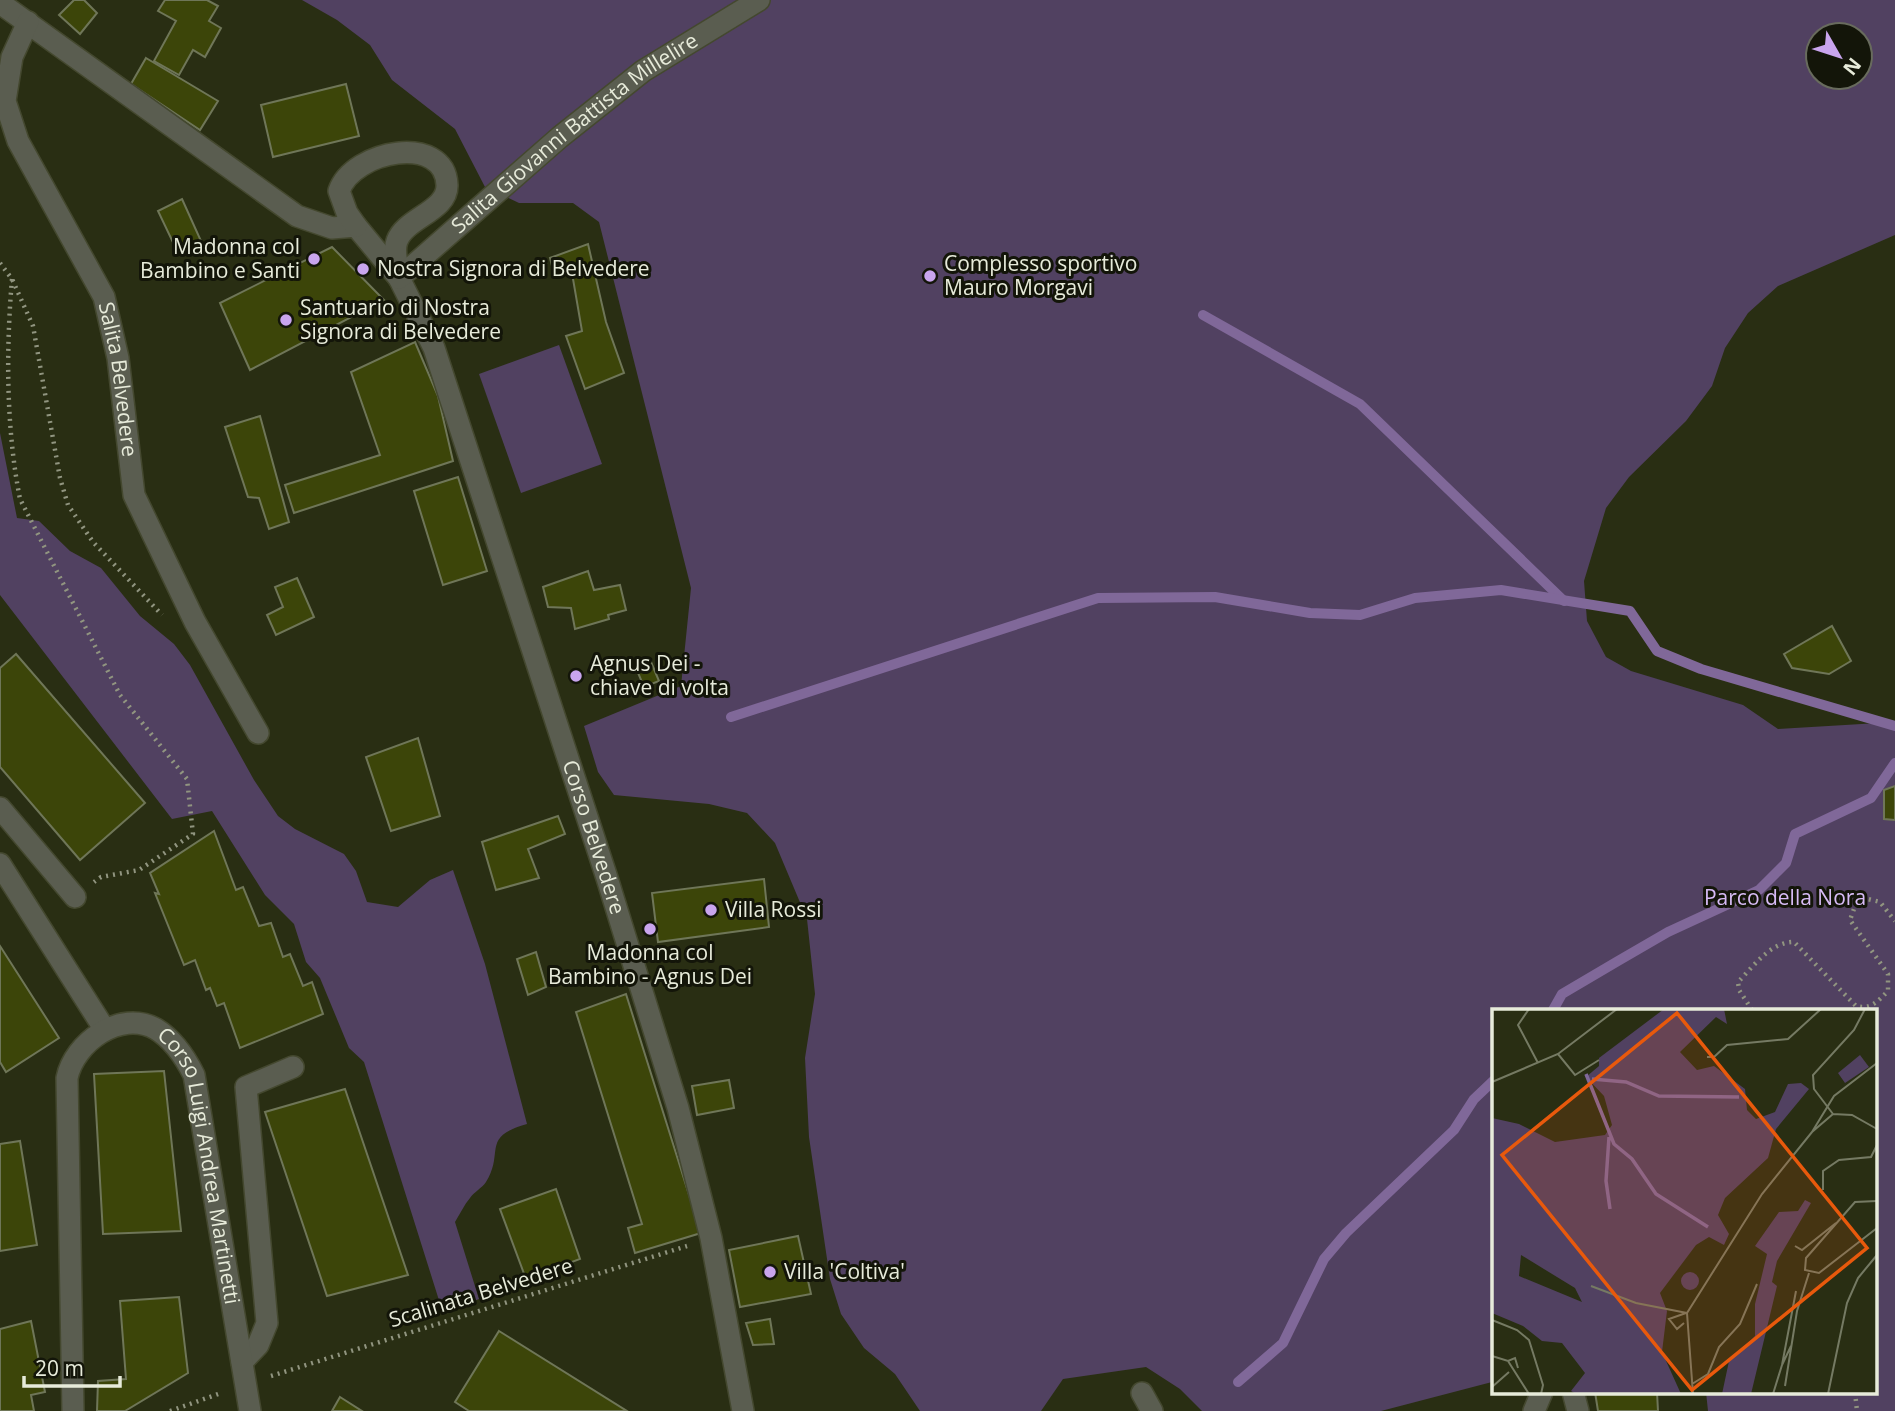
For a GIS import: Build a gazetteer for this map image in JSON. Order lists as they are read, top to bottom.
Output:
{
  "streets": {
    "street": [
      "Salita Giovanni Battista Millelire",
      "Salita Belvedere",
      "Corso Belvedere",
      "Corso Luigi Andrea Martinetti"
    ],
    "path": ["Scalinata Belvedere"]
  },
  "crossings": [
    ["Salita Giovanni Battista Millelire", "Corso Belvedere"],
    ["Corso Belvedere", "Scalinata Belvedere"]
  ],
  "parks": ["Parco della Nora"],
  "places": [
    "Madonna col Bambino e Santi",
    "Nostra Signora di Belvedere",
    "Complesso sportivo Mauro Morgavi",
    "Santuario di Nostra Signora di Belvedere",
    "Agnus Dei - chiave di volta",
    "Villa Rossi",
    "Madonna col Bambino - Agnus Dei",
    "Villa 'Coltiva'"
  ],
  "scale_bar": "20 m",
  "north": "bottom right"
}
